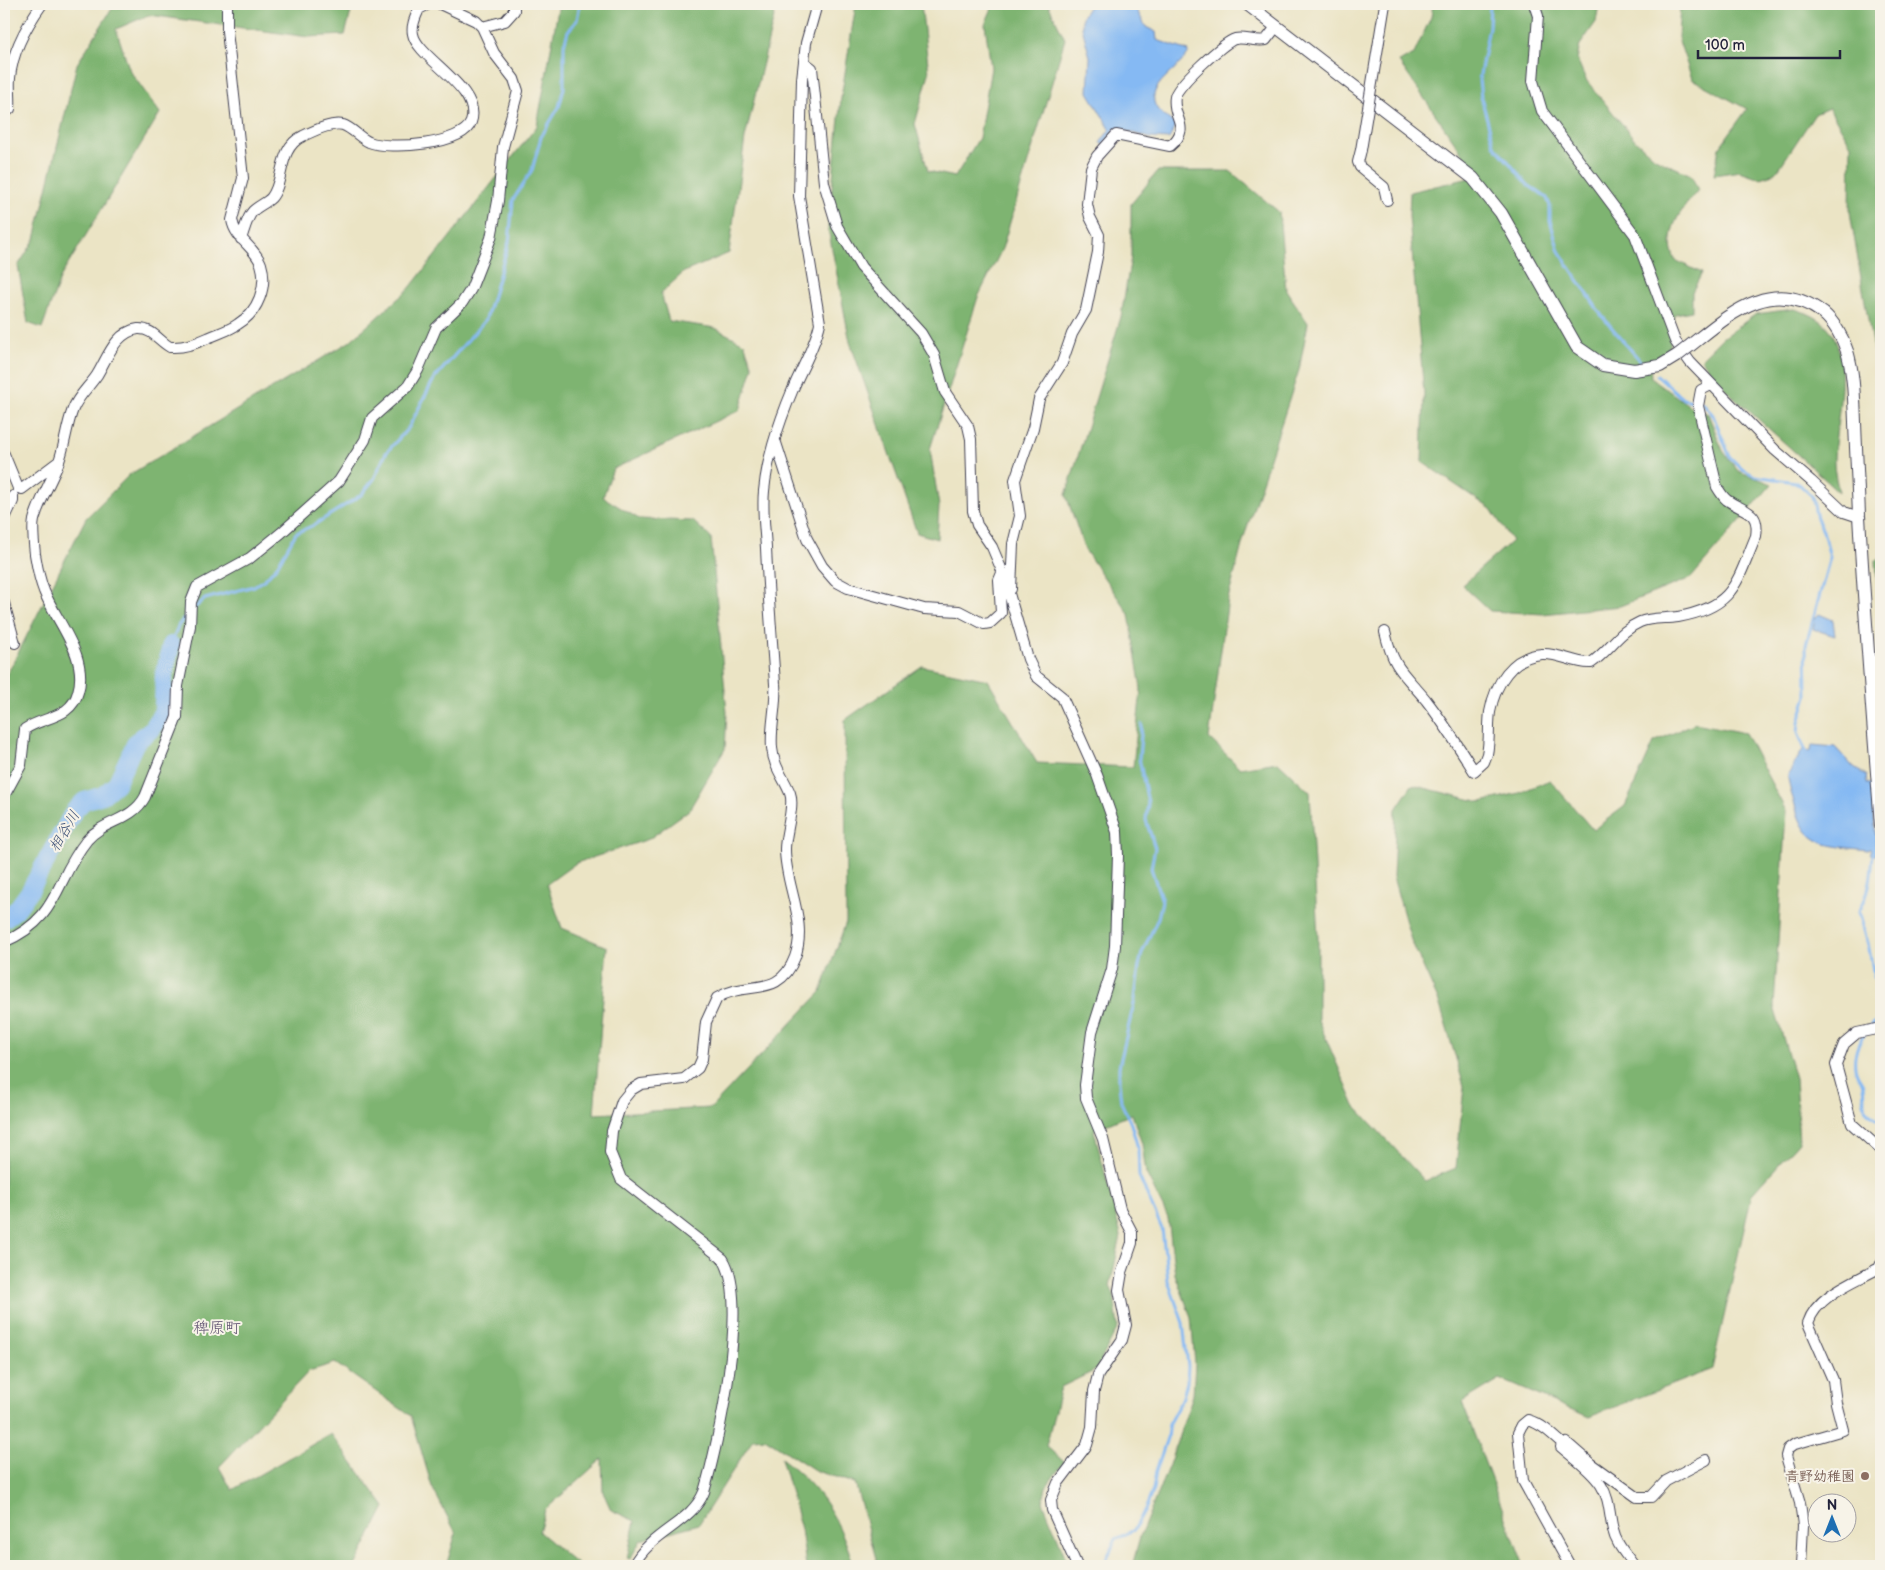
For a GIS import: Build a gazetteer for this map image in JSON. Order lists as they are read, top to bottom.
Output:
{
  "districts": ["稗原町"],
  "water": ["相谷川"],
  "places": ["青野幼稚園"],
  "scale_bar": "100 m",
  "north": "top"
}
